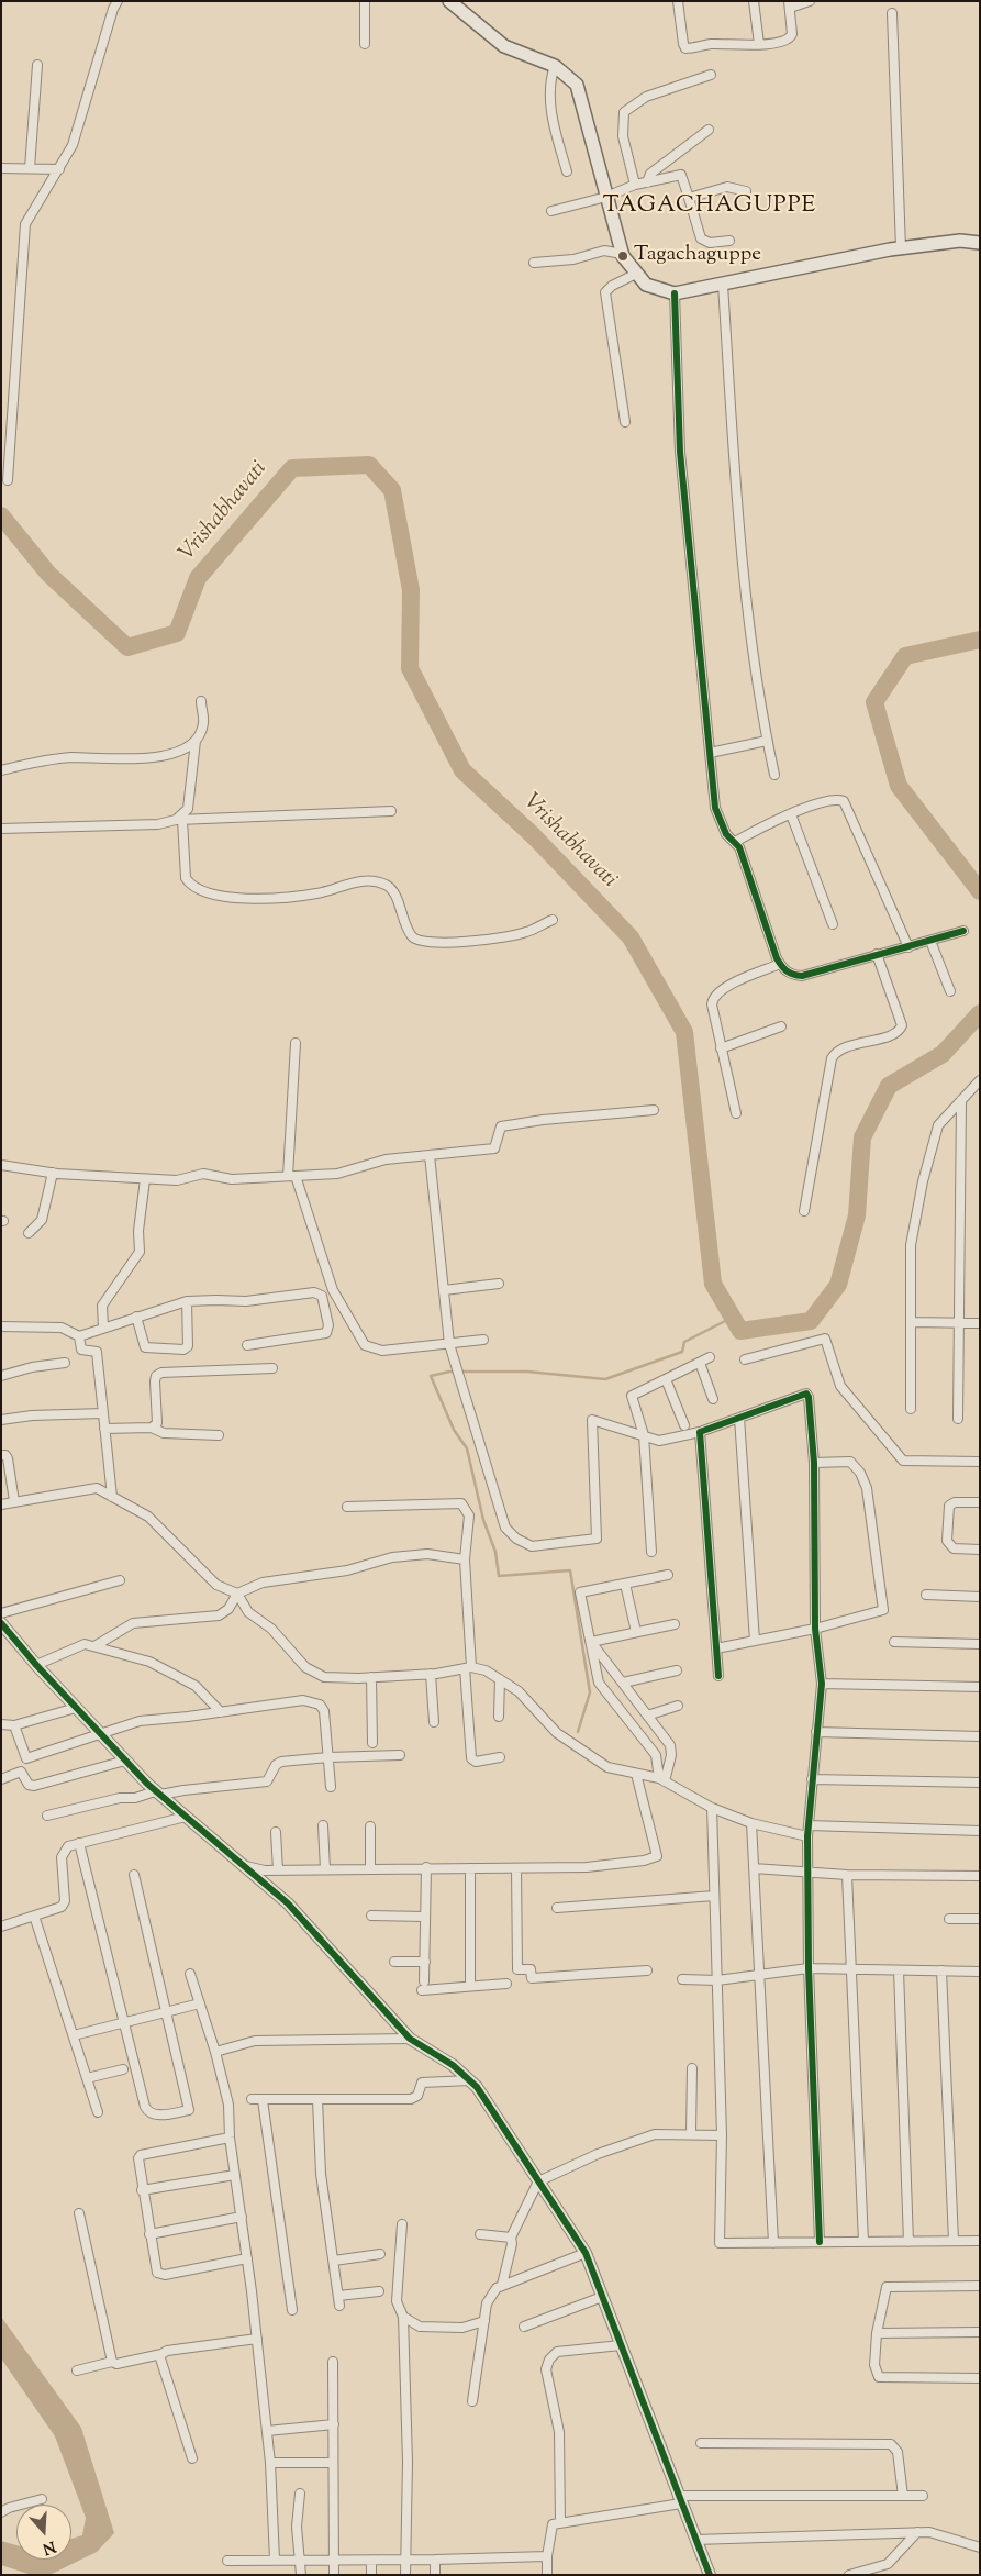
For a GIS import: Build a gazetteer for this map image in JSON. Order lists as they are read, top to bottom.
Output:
{
  "districts": ["TAGACHAGUPPE"],
  "water": ["Vrishabhavati"],
  "places": ["Tagachaguppe"],
  "north": "bottom"
}
